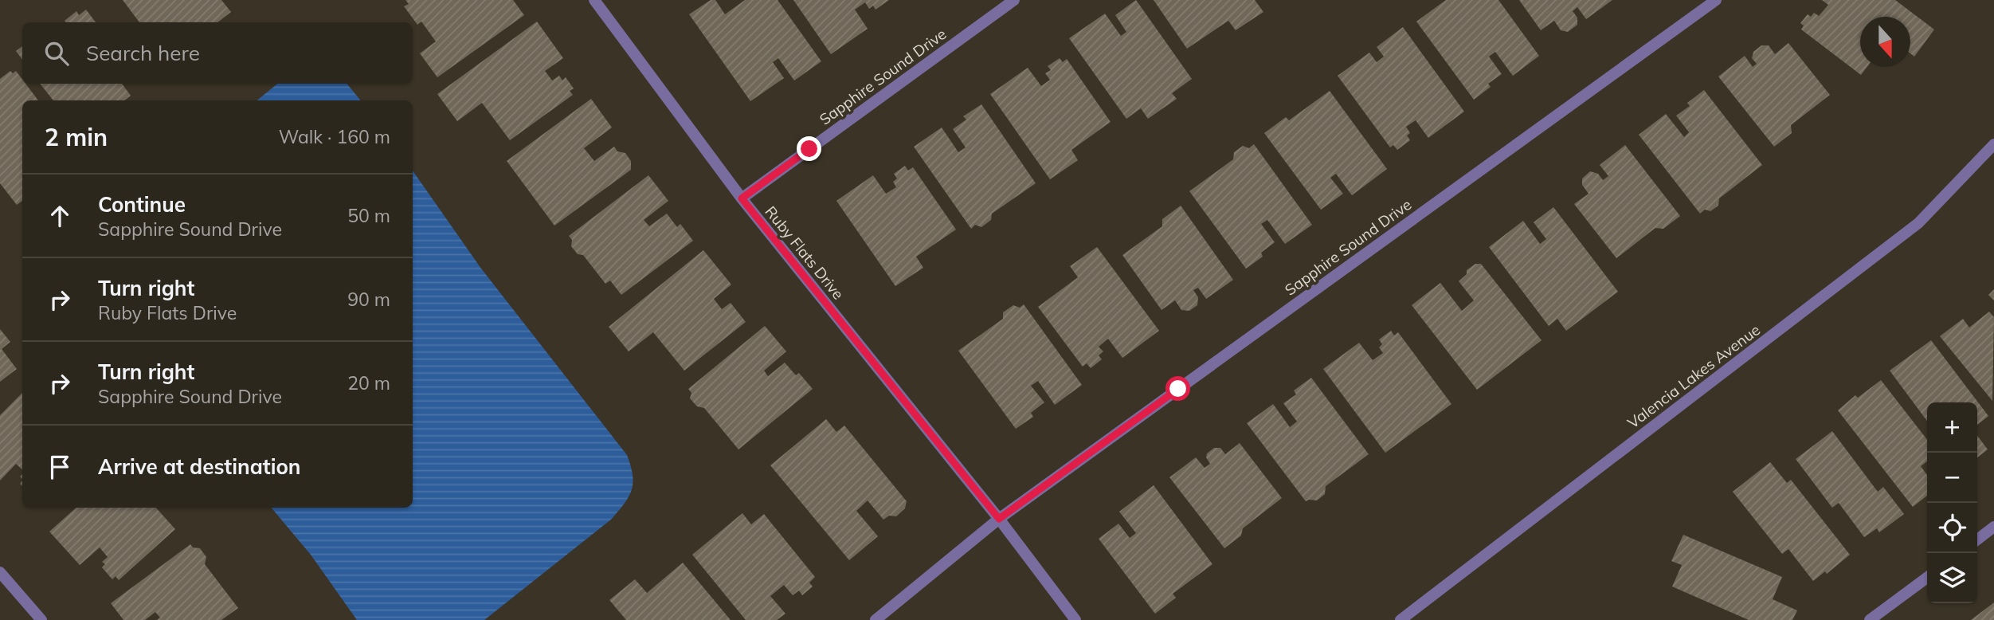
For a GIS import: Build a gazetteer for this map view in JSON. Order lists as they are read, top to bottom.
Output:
{
  "streets": {
    "street": ["Sapphire Sound Drive", "Ruby Flats Drive", "Valencia Lakes Avenue"]
  },
  "crossings": [
    ["Sapphire Sound Drive", "Ruby Flats Drive"]
  ],
  "north": "bottom",
  "page": {
    "search": "Search here",
    "heading": ["2 min", "Walk · 160 m"],
    "list": [
      ["Continue", "Sapphire Sound Drive", "50 m"],
      ["Turn right", "Ruby Flats Drive", "90 m"],
      ["Turn right", "Sapphire Sound Drive", "20 m"],
      "Arrive at destination"
    ],
    "map_buttons": ["+", "−"]
  }
}
